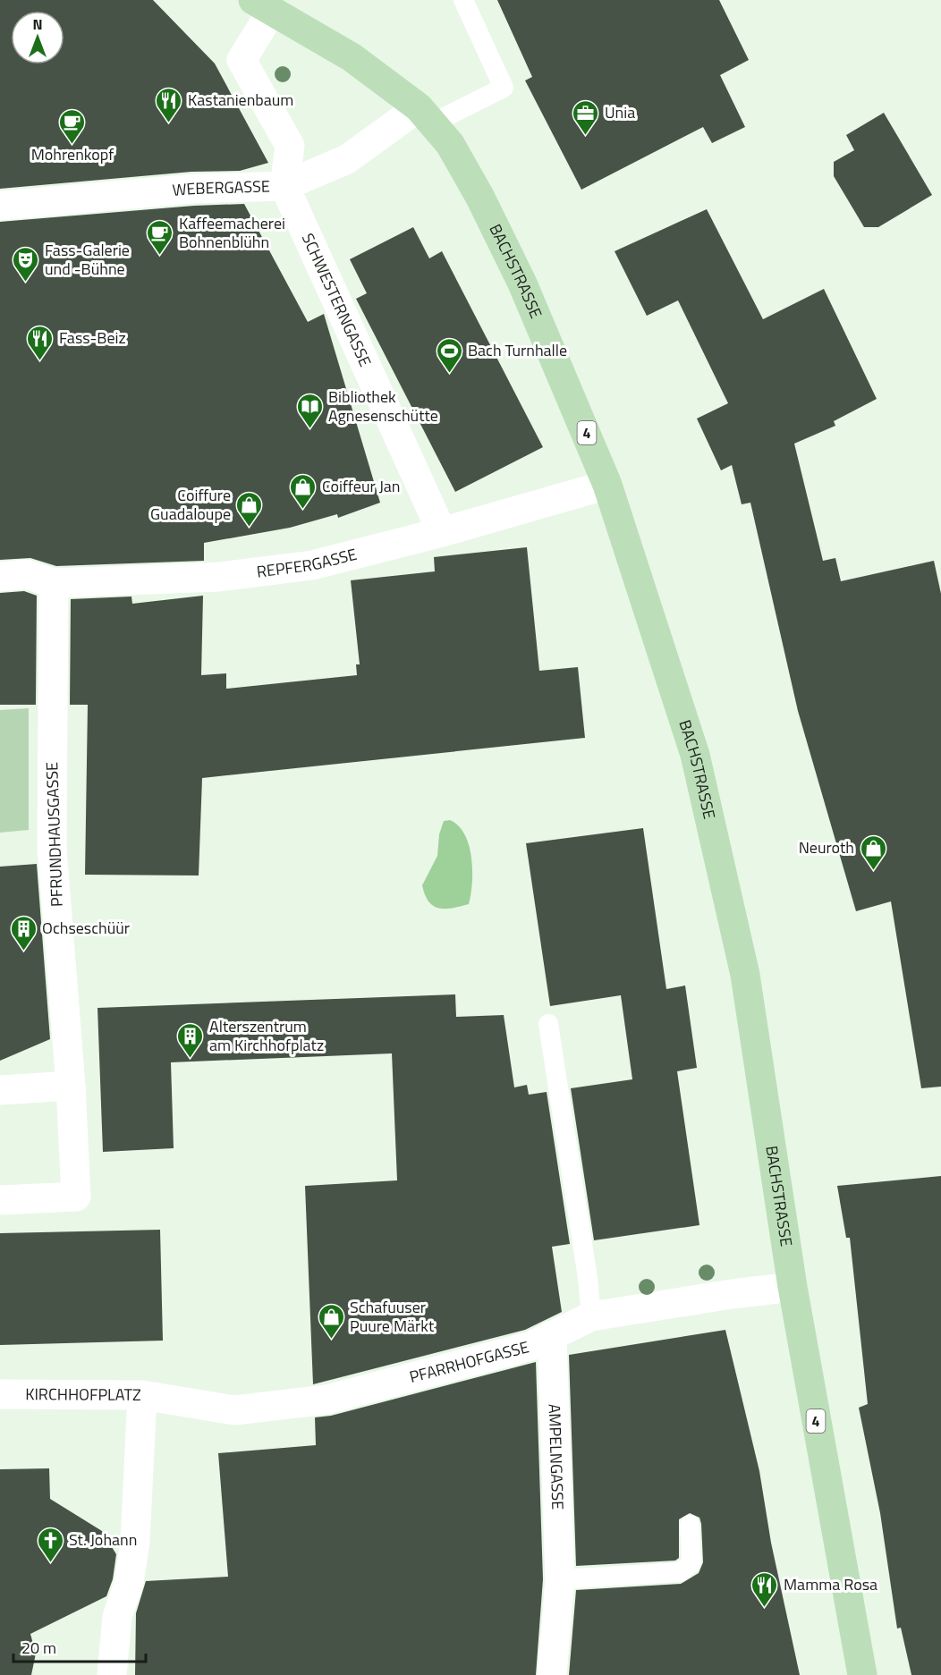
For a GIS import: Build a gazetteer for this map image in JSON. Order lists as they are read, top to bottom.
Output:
{
  "streets": {
    "main road": ["BACHSTRASSE", "4"],
    "street": [
      "WEBERGASSE",
      "SCHWESTERNGASSE",
      "REPFERGASSE",
      "PFRUNDHAUSGASSE",
      "PFARRHOFGASSE",
      "KIRCHHOFPLATZ",
      "AMPELNGASSE"
    ]
  },
  "crossings": [
    ["WEBERGASSE", "BACHSTRASSE"],
    ["WEBERGASSE", "SCHWESTERNGASSE"],
    ["BACHSTRASSE", "REPFERGASSE"],
    ["BACHSTRASSE", "PFARRHOFGASSE"],
    ["SCHWESTERNGASSE", "REPFERGASSE"],
    ["REPFERGASSE", "PFRUNDHAUSGASSE"],
    ["PFARRHOFGASSE", "KIRCHHOFPLATZ"],
    ["PFARRHOFGASSE", "AMPELNGASSE"]
  ],
  "places": {
    "restaurant": ["Kastanienbaum", "Fass-Beiz", "Mamma Rosa"],
    "office": ["Unia"],
    "cafe": ["Mohrenkopf", "Kaffeemacherei Bohnenblühn"],
    "theatre": ["Fass-Galerie und -Bühne"],
    "sports": ["Bach Turnhalle"],
    "library": ["Bibliothek Agnesenschütte"],
    "shop": [
      "Coiffeur Jan",
      "Coiffure Guadaloupe",
      "Neuroth",
      "Schafuuser Puure Märkt"
    ],
    "building": ["Ochseschüür", "Alterszentrum am Kirchhofplatz"],
    "church": ["St. Johann"]
  },
  "scale_bar": "20 m",
  "north": "top"
}
